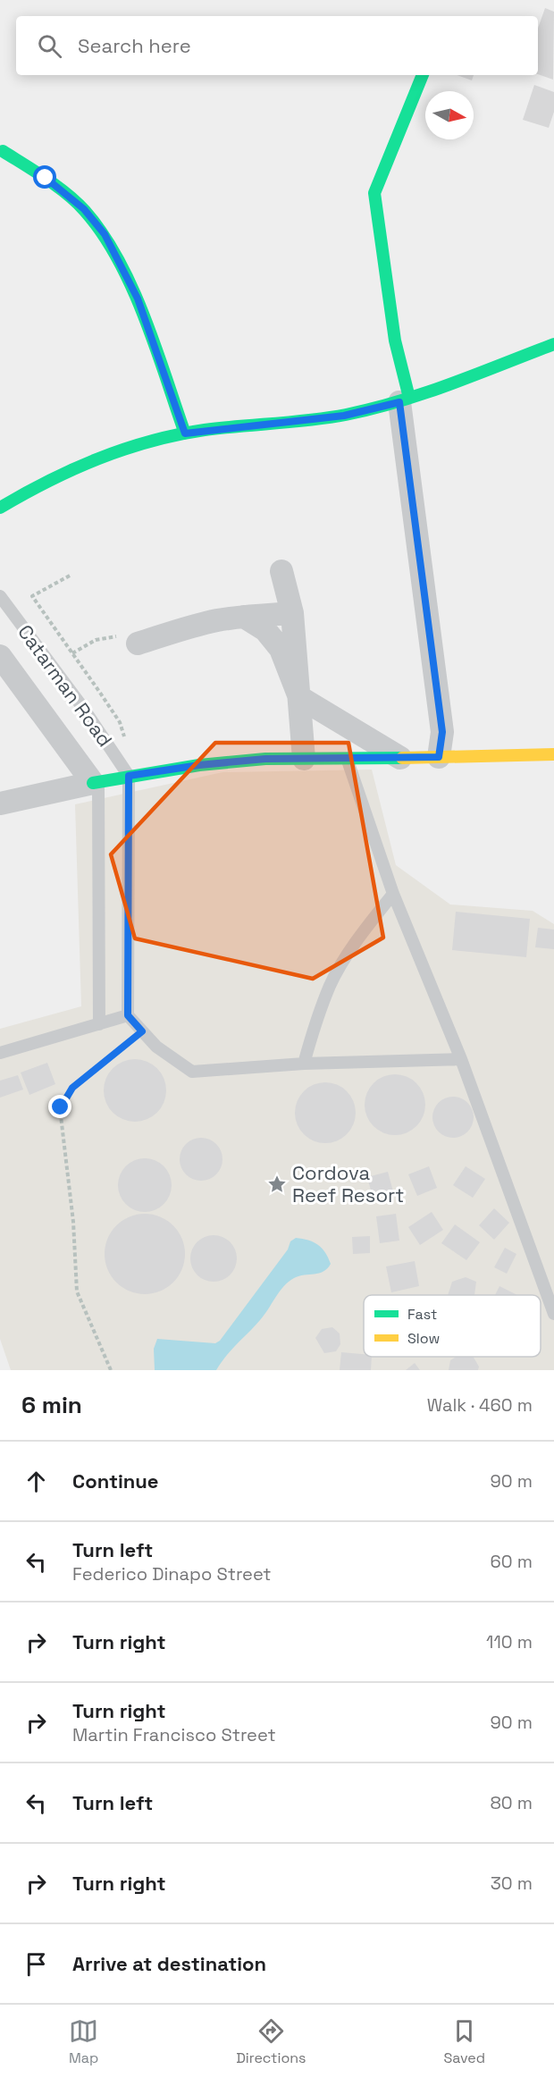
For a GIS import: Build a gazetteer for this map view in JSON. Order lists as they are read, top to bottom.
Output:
{
  "streets": {
    "street": ["Catarman Road"]
  },
  "places": {
    "place": ["Cordova Reef Resort"]
  },
  "legend": ["Fast", "Slow"],
  "north": "right",
  "page": {
    "search": "Search here",
    "heading": ["6 min", "Walk · 460 m"],
    "list": [
      ["Continue", "90 m"],
      ["Turn left", "Federico Dinapo Street", "60 m"],
      ["Turn right", "110 m"],
      ["Turn right", "Martin Francisco Street", "90 m"],
      ["Turn left", "80 m"],
      ["Turn right", "30 m"],
      "Arrive at destination"
    ],
    "nav": ["Map", "Directions", "Saved"]
  }
}
